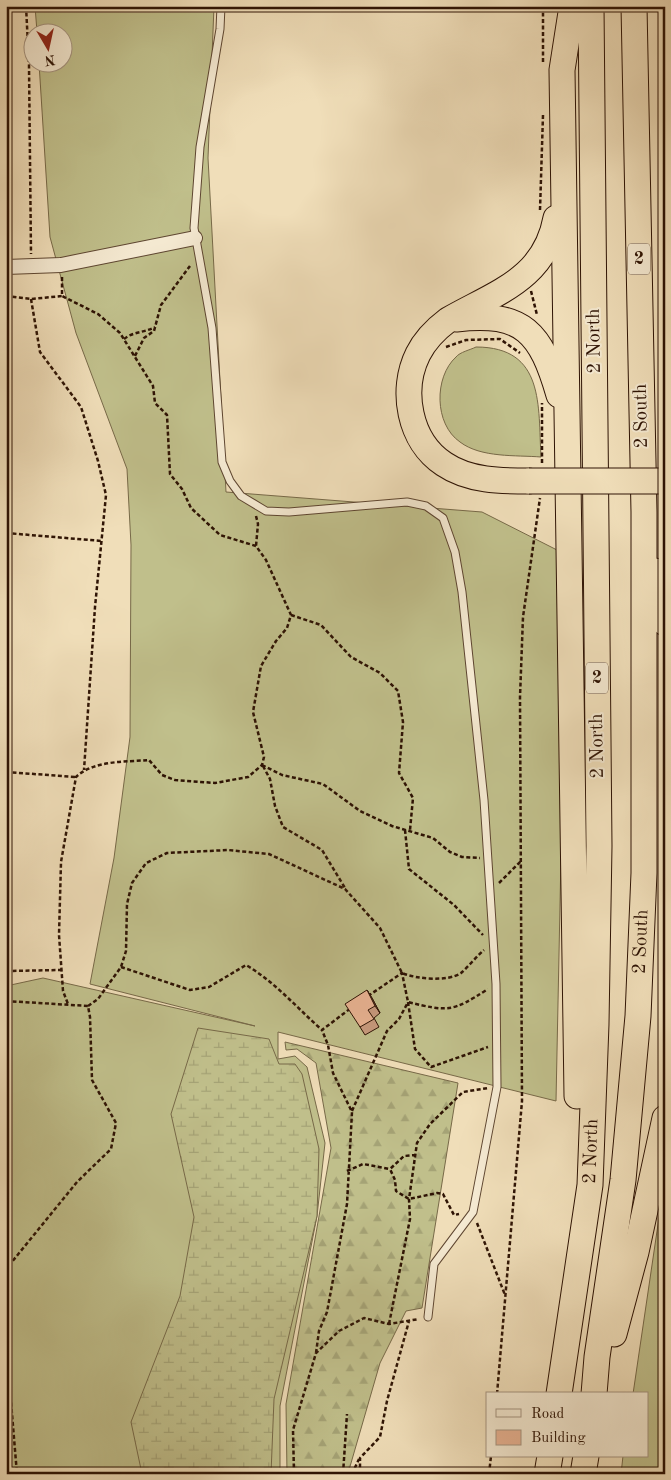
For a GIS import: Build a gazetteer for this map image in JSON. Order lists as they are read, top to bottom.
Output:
{
  "streets": {
    "highway": ["2", "2 North", "2 South"]
  },
  "legend": ["Road", "Building"],
  "north": "bottom"
}
